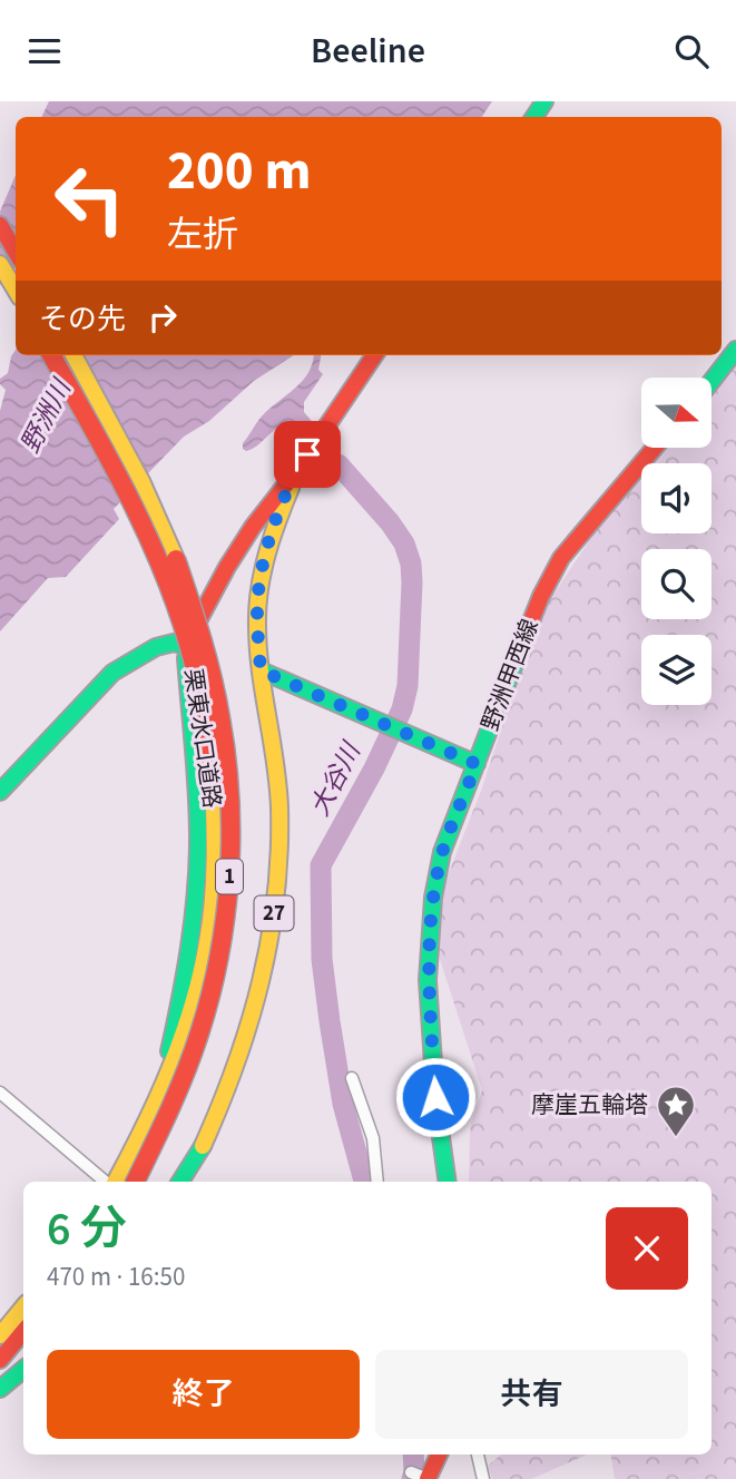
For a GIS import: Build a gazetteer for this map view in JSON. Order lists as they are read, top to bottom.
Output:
{
  "streets": {
    "main road": [
      "野洲甲西線",
      "栗東水口道路",
      "1",
      "27"
    ]
  },
  "water": ["野洲川", "大谷川"],
  "places": {
    "place": ["摩崖五輪塔"]
  },
  "north": "right",
  "page": {
    "header": "Beeline",
    "turn": ["200 m", "左折"],
    "then": "その先",
    "heading": ["6 分", "470 m · 16:50"],
    "buttons": ["終了", "共有"]
  }
}
